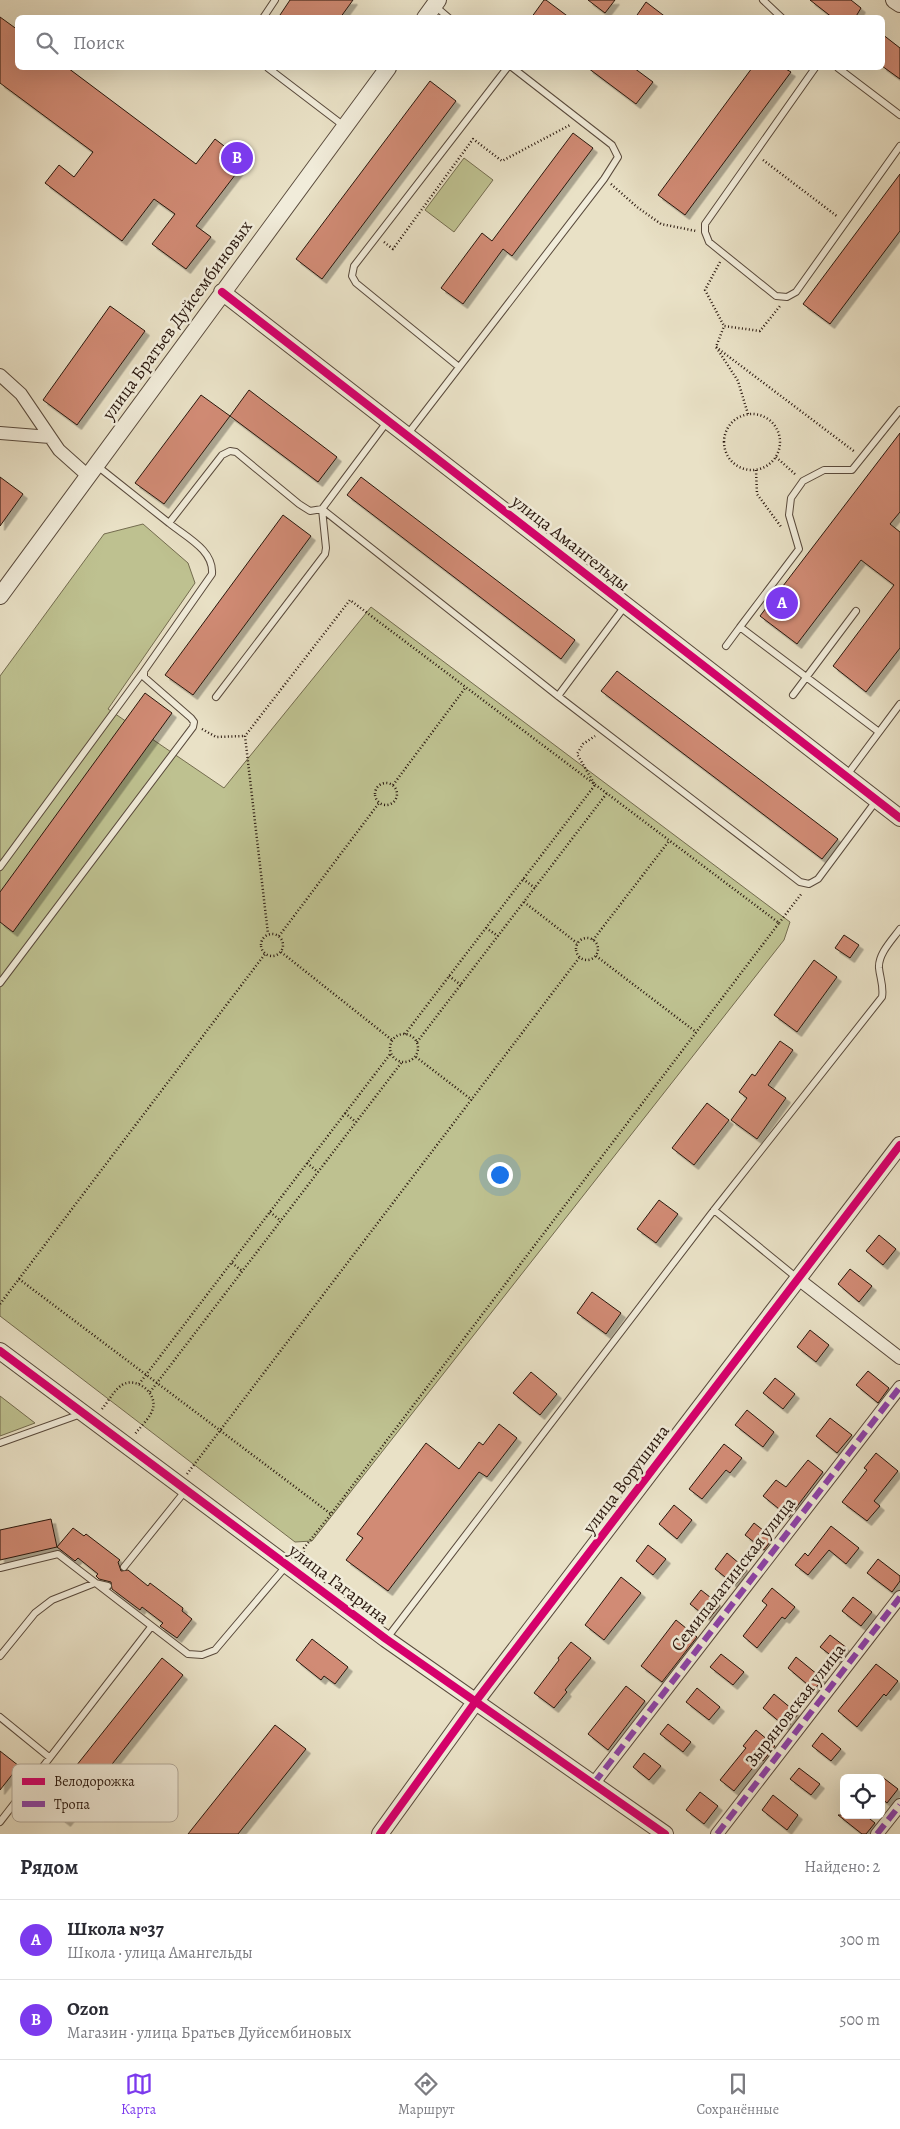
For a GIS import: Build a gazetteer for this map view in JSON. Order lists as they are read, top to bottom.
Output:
{
  "streets": {
    "street": [
      "улица Братьев Дуйсембиновых",
      "улица Амангельды",
      "улица Ворушина",
      "Семипалатинская улица",
      "улица Гагарина",
      "Зыряновская улица"
    ]
  },
  "crossings": [
    ["улица Братьев Дуйсембиновых", "улица Амангельды"],
    ["улица Ворушина", "улица Гагарина"],
    ["Семипалатинская улица", "улица Гагарина"]
  ],
  "legend": ["Велодорожка", "Тропа"],
  "page": {
    "search": "Поиск",
    "pins": ["B", "A"],
    "heading": ["Рядом", "Найдено: 2"],
    "list": [
      {
        "mark": "A",
        "name": "Школа №37",
        "note": "Школа · улица Амангельды",
        "value": "300 m"
      },
      {
        "mark": "B",
        "name": "Ozon",
        "note": "Магазин · улица Братьев Дуйсембиновых",
        "value": "500 m"
      }
    ],
    "nav": ["Карта", "Маршрут", "Сохранённые"]
  }
}
